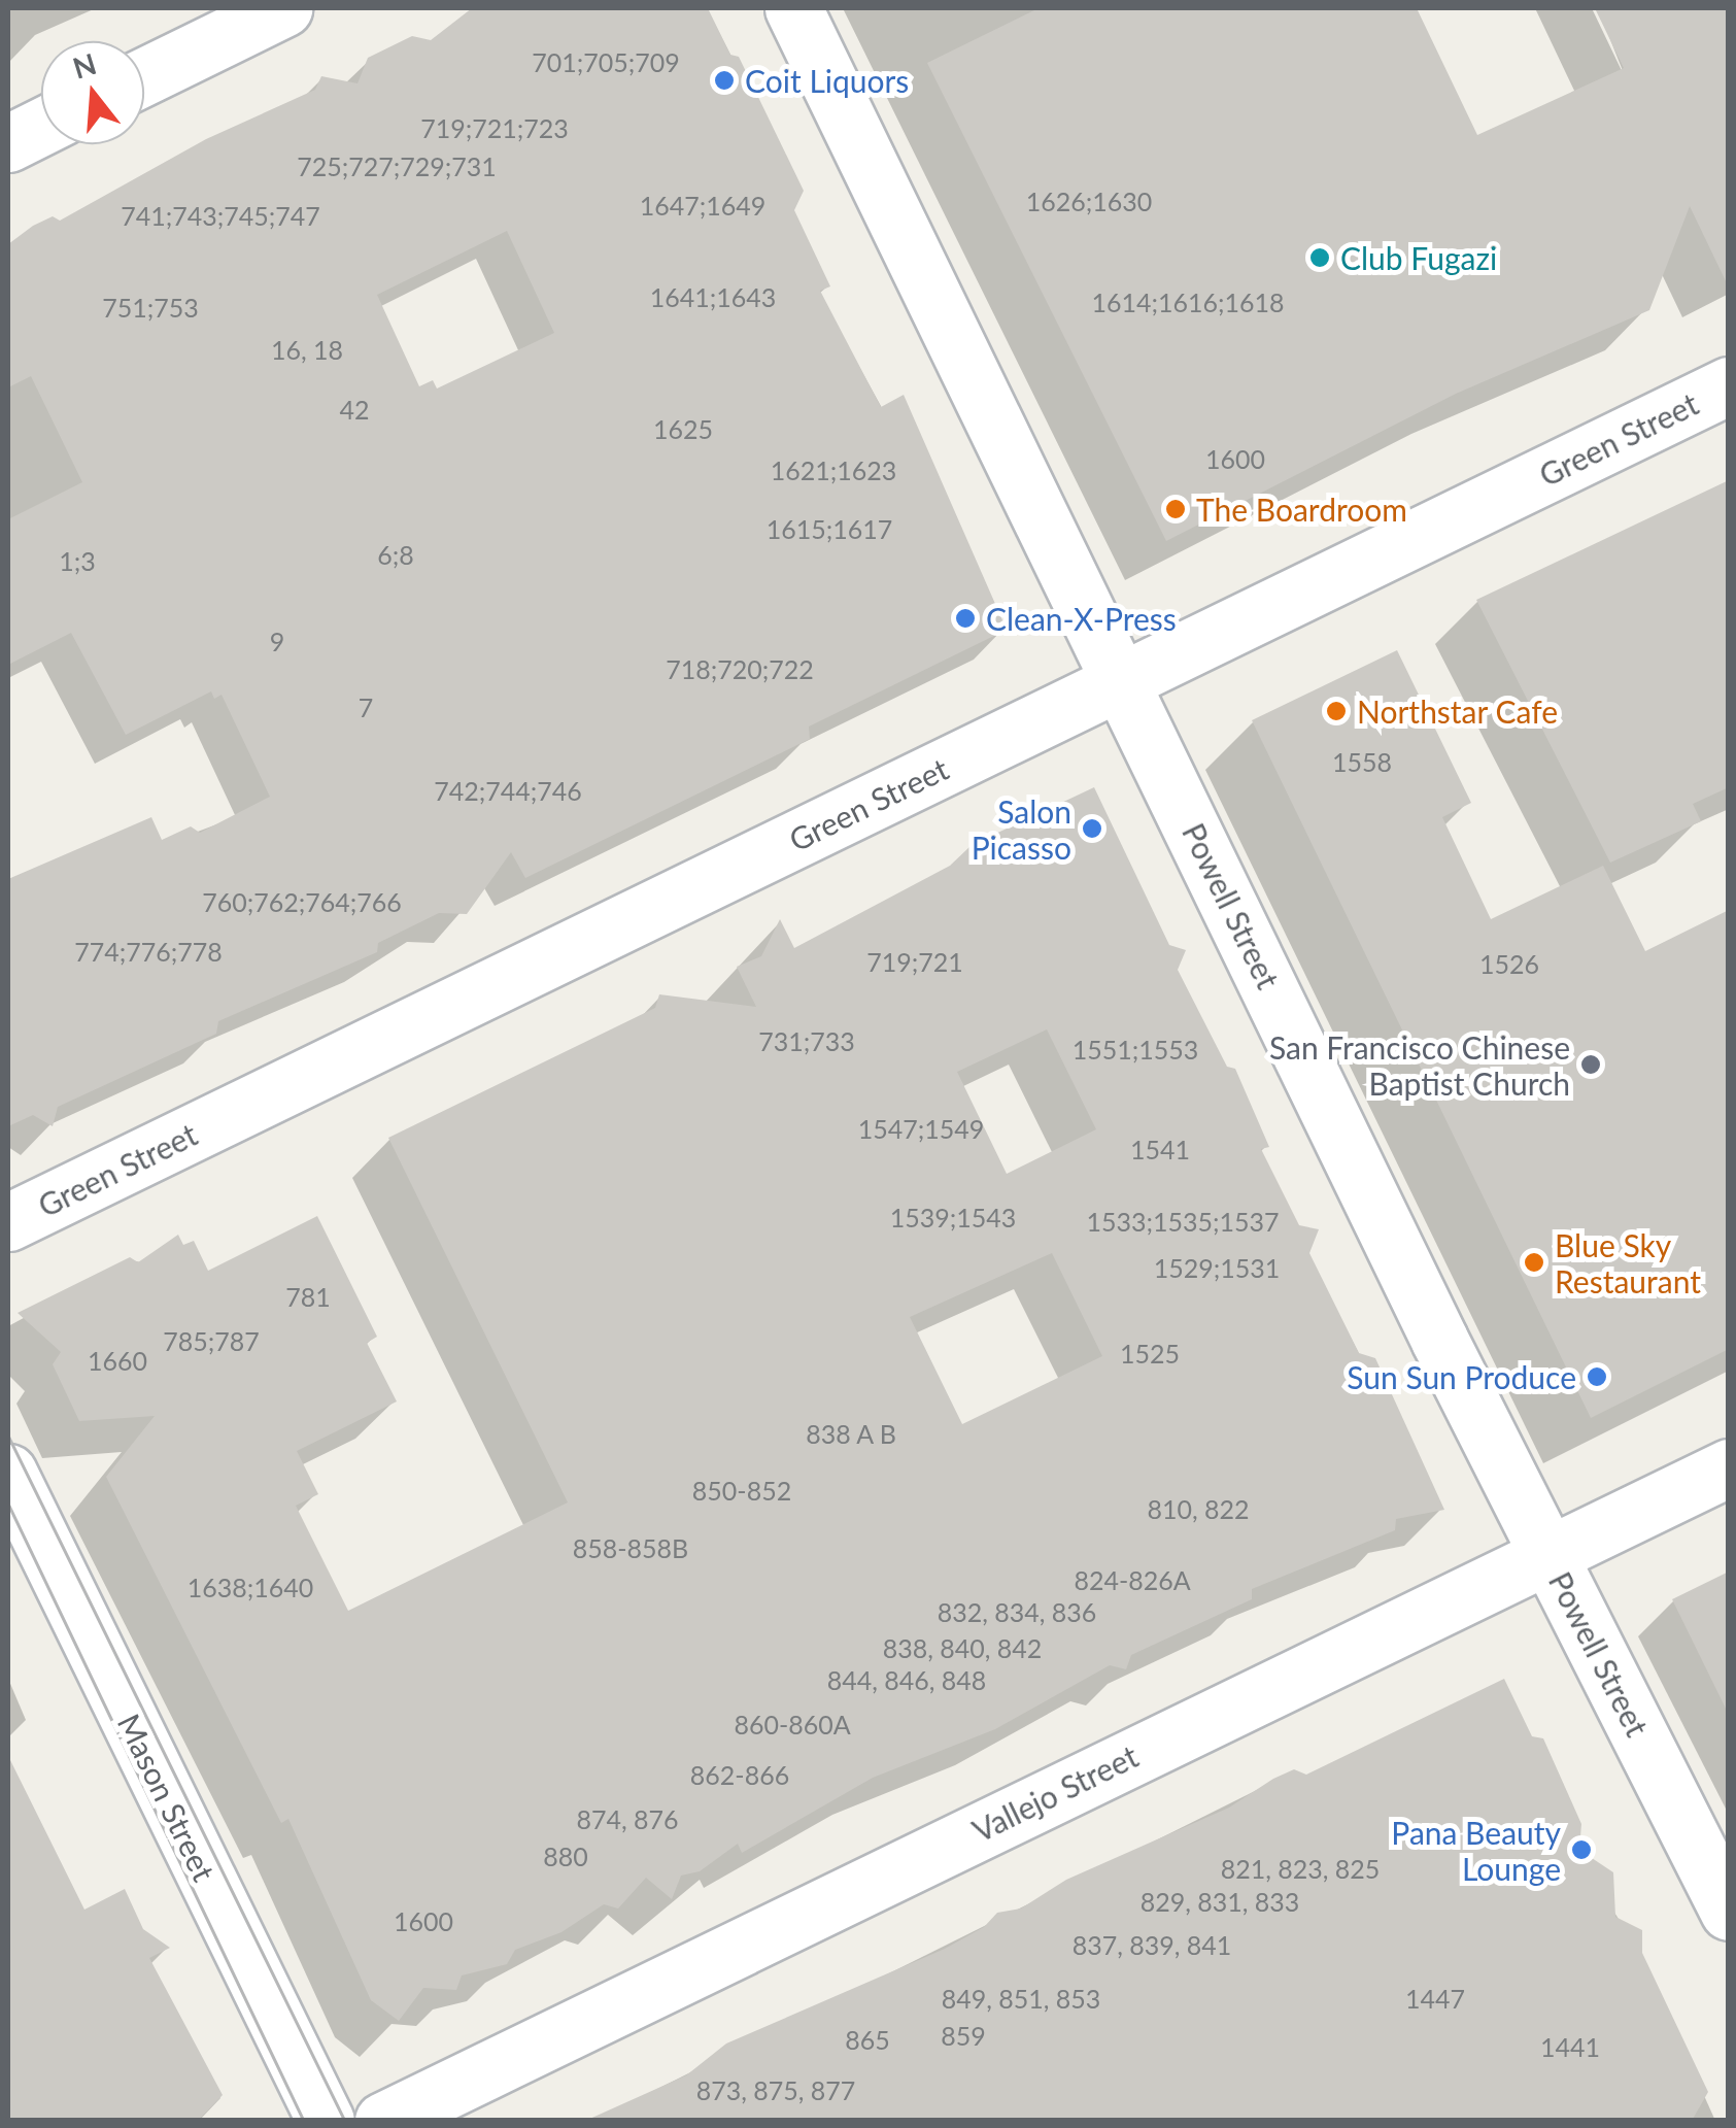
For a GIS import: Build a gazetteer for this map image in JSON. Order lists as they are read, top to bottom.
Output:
{
  "streets": {
    "street": [
      "Green Street",
      "Powell Street",
      "Vallejo Street",
      "Mason Street"
    ]
  },
  "crossings": [
    ["Green Street", "Powell Street"],
    ["Powell Street", "Vallejo Street"]
  ],
  "places": [
    "Coit Liquors",
    "Club Fugazi",
    "The Boardroom",
    "Clean-X-Press",
    "Northstar Cafe",
    "Salon Picasso",
    "San Francisco Chinese Baptist Church",
    "Blue Sky Restaurant",
    "Sun Sun Produce",
    "Pana Beauty Lounge"
  ],
  "house_numbers": [
    "701;705;709",
    "719;721;723",
    "725;727;729;731",
    "1626;1630",
    "1647;1649",
    "741;743;745;747",
    "1641;1643",
    "1614;1616;1618",
    "751;753",
    "16, 18",
    "42",
    "1625",
    "1600",
    "1621;1623",
    "1615;1617",
    "6;8",
    "1;3",
    "9",
    "718;720;722",
    "7",
    "1558",
    "742;744;746",
    "760;762;764;766",
    "774;776;778",
    "719;721",
    "1526",
    "731;733",
    "1551;1553",
    "1547;1549",
    "1541",
    "1539;1543",
    "1533;1535;1537",
    "1529;1531",
    "781",
    "785;787",
    "1525",
    "1660",
    "838 A B",
    "850-852",
    "810, 822",
    "858-858B",
    "824-826A",
    "1638;1640",
    "832, 834, 836",
    "838, 840, 842",
    "844, 846, 848",
    "860-860A",
    "862-866",
    "874, 876",
    "880",
    "821, 823, 825",
    "829, 831, 833",
    "1600",
    "837, 839, 841",
    "849, 851, 853",
    "1447",
    "859",
    "865",
    "1441",
    "873, 875, 877"
  ],
  "north": "top"
}
